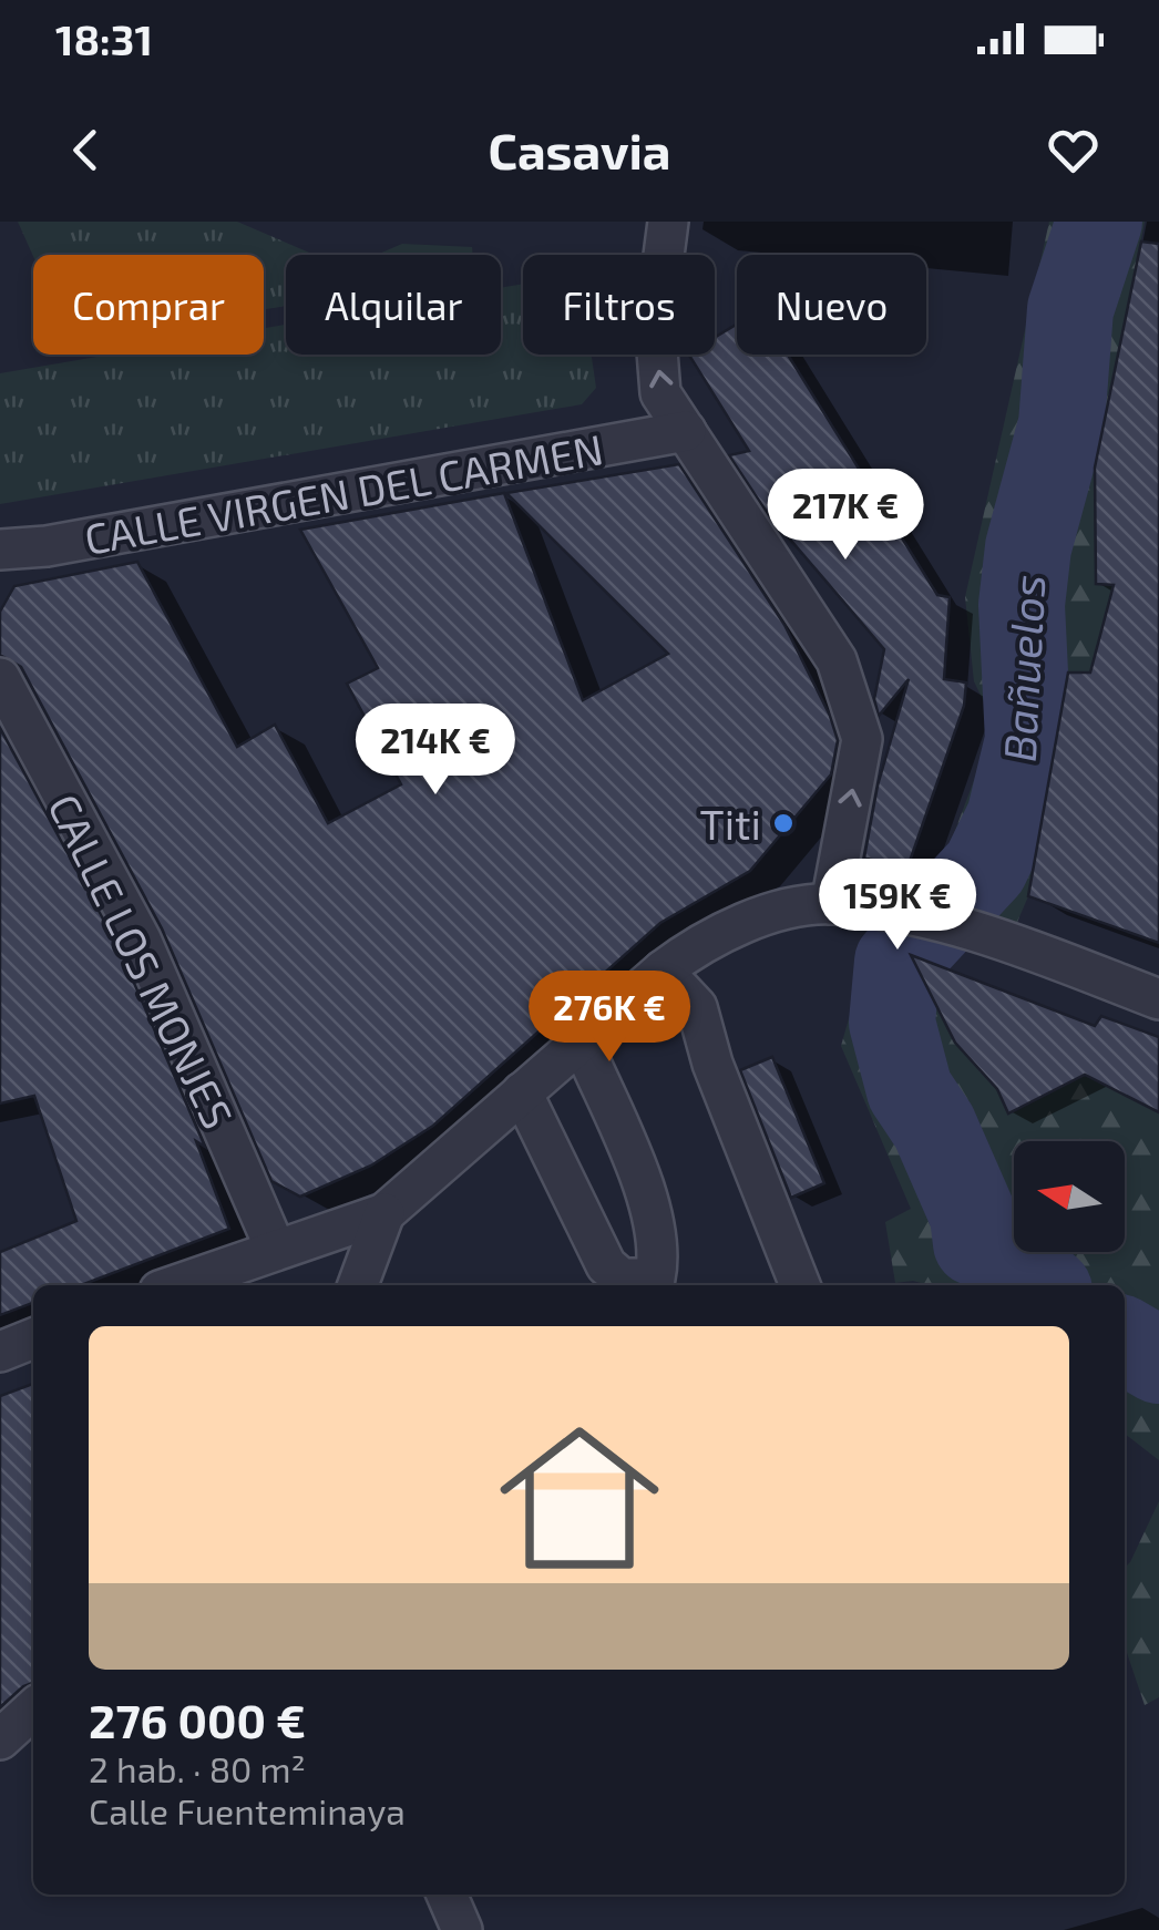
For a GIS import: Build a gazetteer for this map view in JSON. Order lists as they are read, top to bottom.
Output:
{
  "streets": {
    "street": ["CALLE VIRGEN DEL CARMEN", "CALLE LOS MONJES"]
  },
  "water": ["Bañuelos"],
  "places": ["Titi"],
  "north": "left",
  "page": {
    "status": "18:31",
    "header": "Casavia",
    "chip": [
      "Comprar",
      "Alquilar",
      "Filtros",
      "Nuevo"
    ],
    "price": [
      "217K €",
      "214K €",
      "159K €",
      "276K €"
    ],
    "list": [
      {
        "name": "276 000 €",
        "note": "2 hab. · 80 m² · Calle Fuenteminaya"
      }
    ]
  }
}
